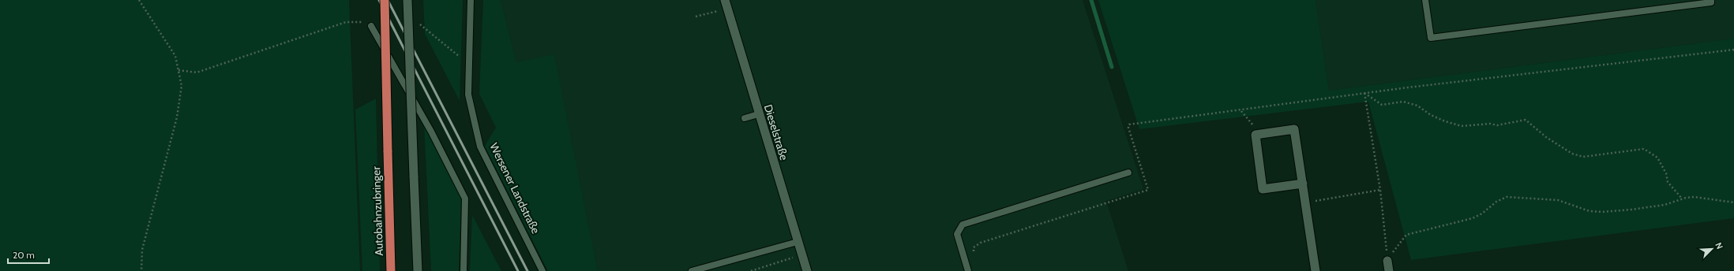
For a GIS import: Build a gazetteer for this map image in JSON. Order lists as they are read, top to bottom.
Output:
{
  "streets": {
    "highway": ["Autobahnzubringer"],
    "street": ["Dieselstraße"],
    "lane": ["Wersener Landstraße"]
  },
  "scale_bar": "20 m",
  "north": "top right"
}
